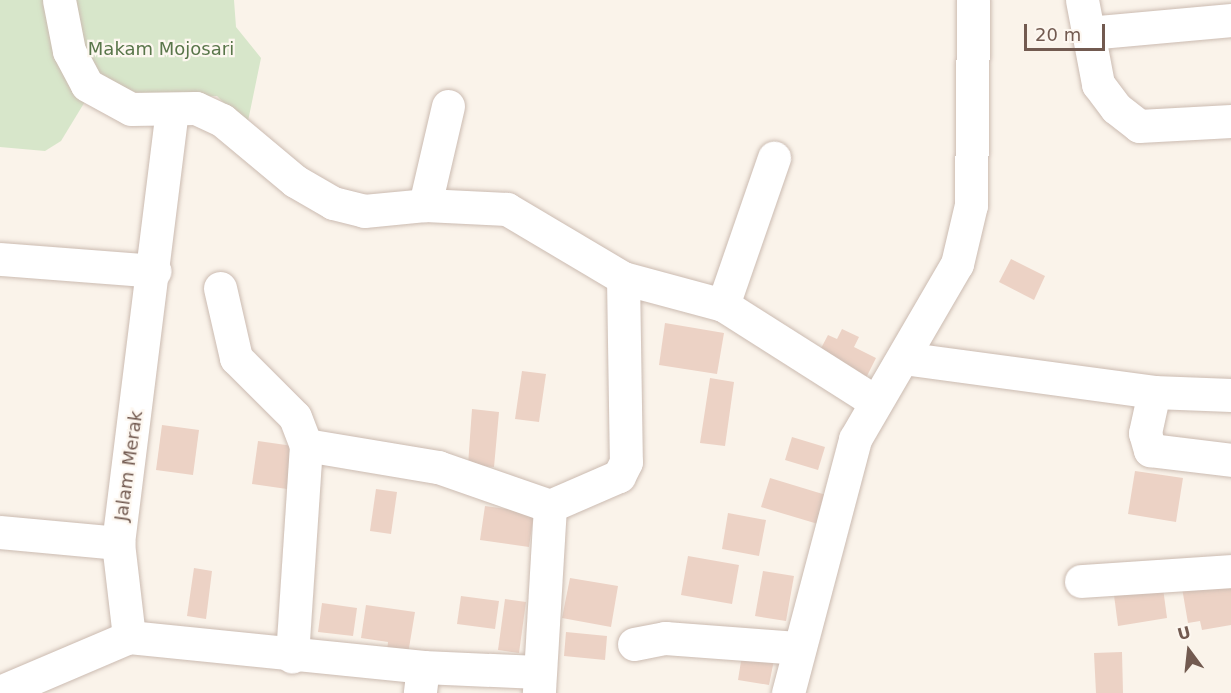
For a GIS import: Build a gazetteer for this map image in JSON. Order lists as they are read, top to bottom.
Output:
{
  "streets": {
    "street": ["Jalam Merak"]
  },
  "parks": ["Makam Mojosari"],
  "scale_bar": "20 m",
  "north": "top"
}
